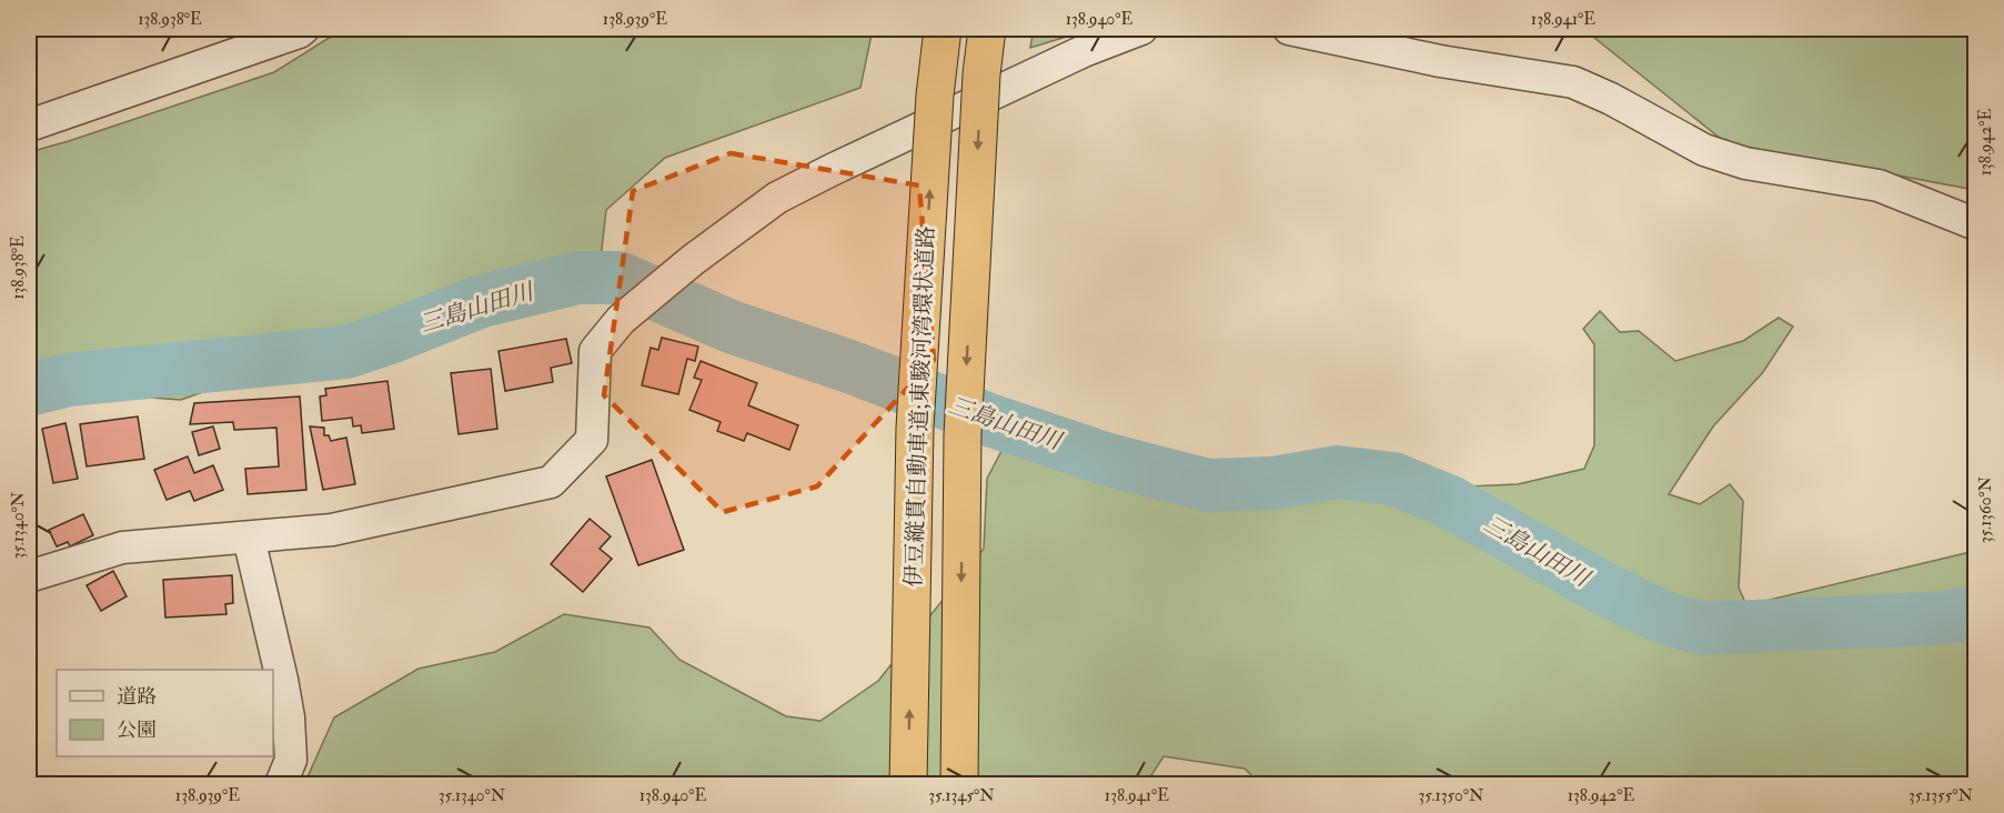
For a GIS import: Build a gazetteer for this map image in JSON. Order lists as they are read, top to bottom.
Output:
{
  "streets": {
    "highway": ["伊豆縦貫自動車道;東駿河湾環状道路"]
  },
  "water": ["三島山田川"],
  "legend": ["道路", "公園"],
  "coordinates": [
    "138.938°E",
    "138.939°E",
    "138.940°E",
    "138.941°E",
    "138.942°E",
    "35.1360°N",
    "35.1340°N",
    "35.1345°N",
    "35.1350°N",
    "35.1355°N"
  ]
}
